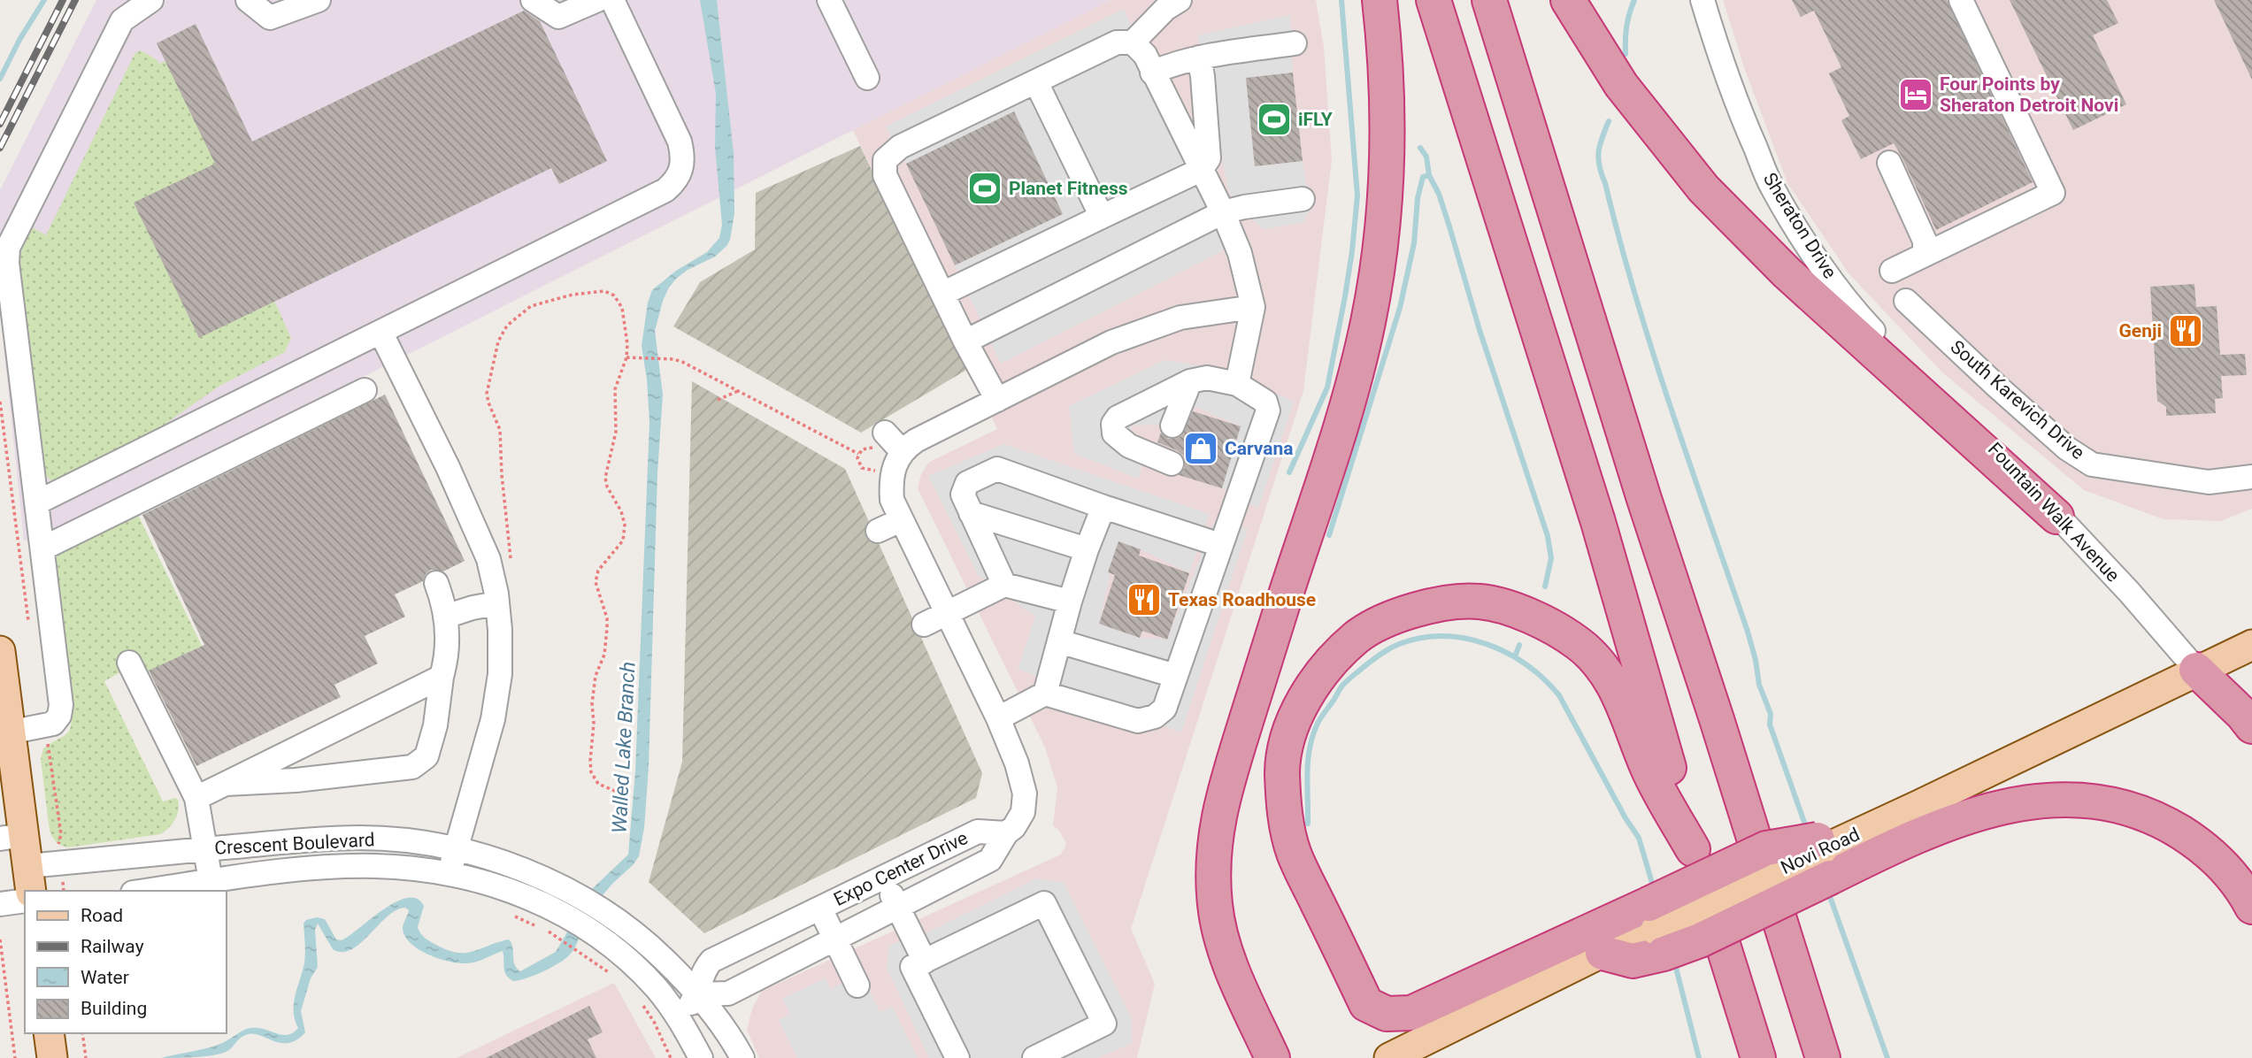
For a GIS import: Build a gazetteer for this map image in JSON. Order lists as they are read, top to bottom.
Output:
{
  "streets": {
    "main road": ["Novi Road"],
    "street": [
      "Sheraton Drive",
      "South Karevich Drive",
      "Fountain Walk Avenue",
      "Crescent Boulevard",
      "Expo Center Drive"
    ]
  },
  "crossings": [
    ["Sheraton Drive", "Fountain Walk Avenue"],
    ["Fountain Walk Avenue", "Novi Road"],
    ["Crescent Boulevard", "Expo Center Drive"]
  ],
  "water": ["Walled Lake Branch"],
  "places": {
    "hotel": ["Four Points by Sheraton Detroit Novi"],
    "sports": ["iFLY", "Planet Fitness"],
    "restaurant": ["Genji", "Texas Roadhouse"],
    "shop": ["Carvana"]
  },
  "legend": [
    "Road",
    "Railway",
    "Water",
    "Building"
  ]
}
